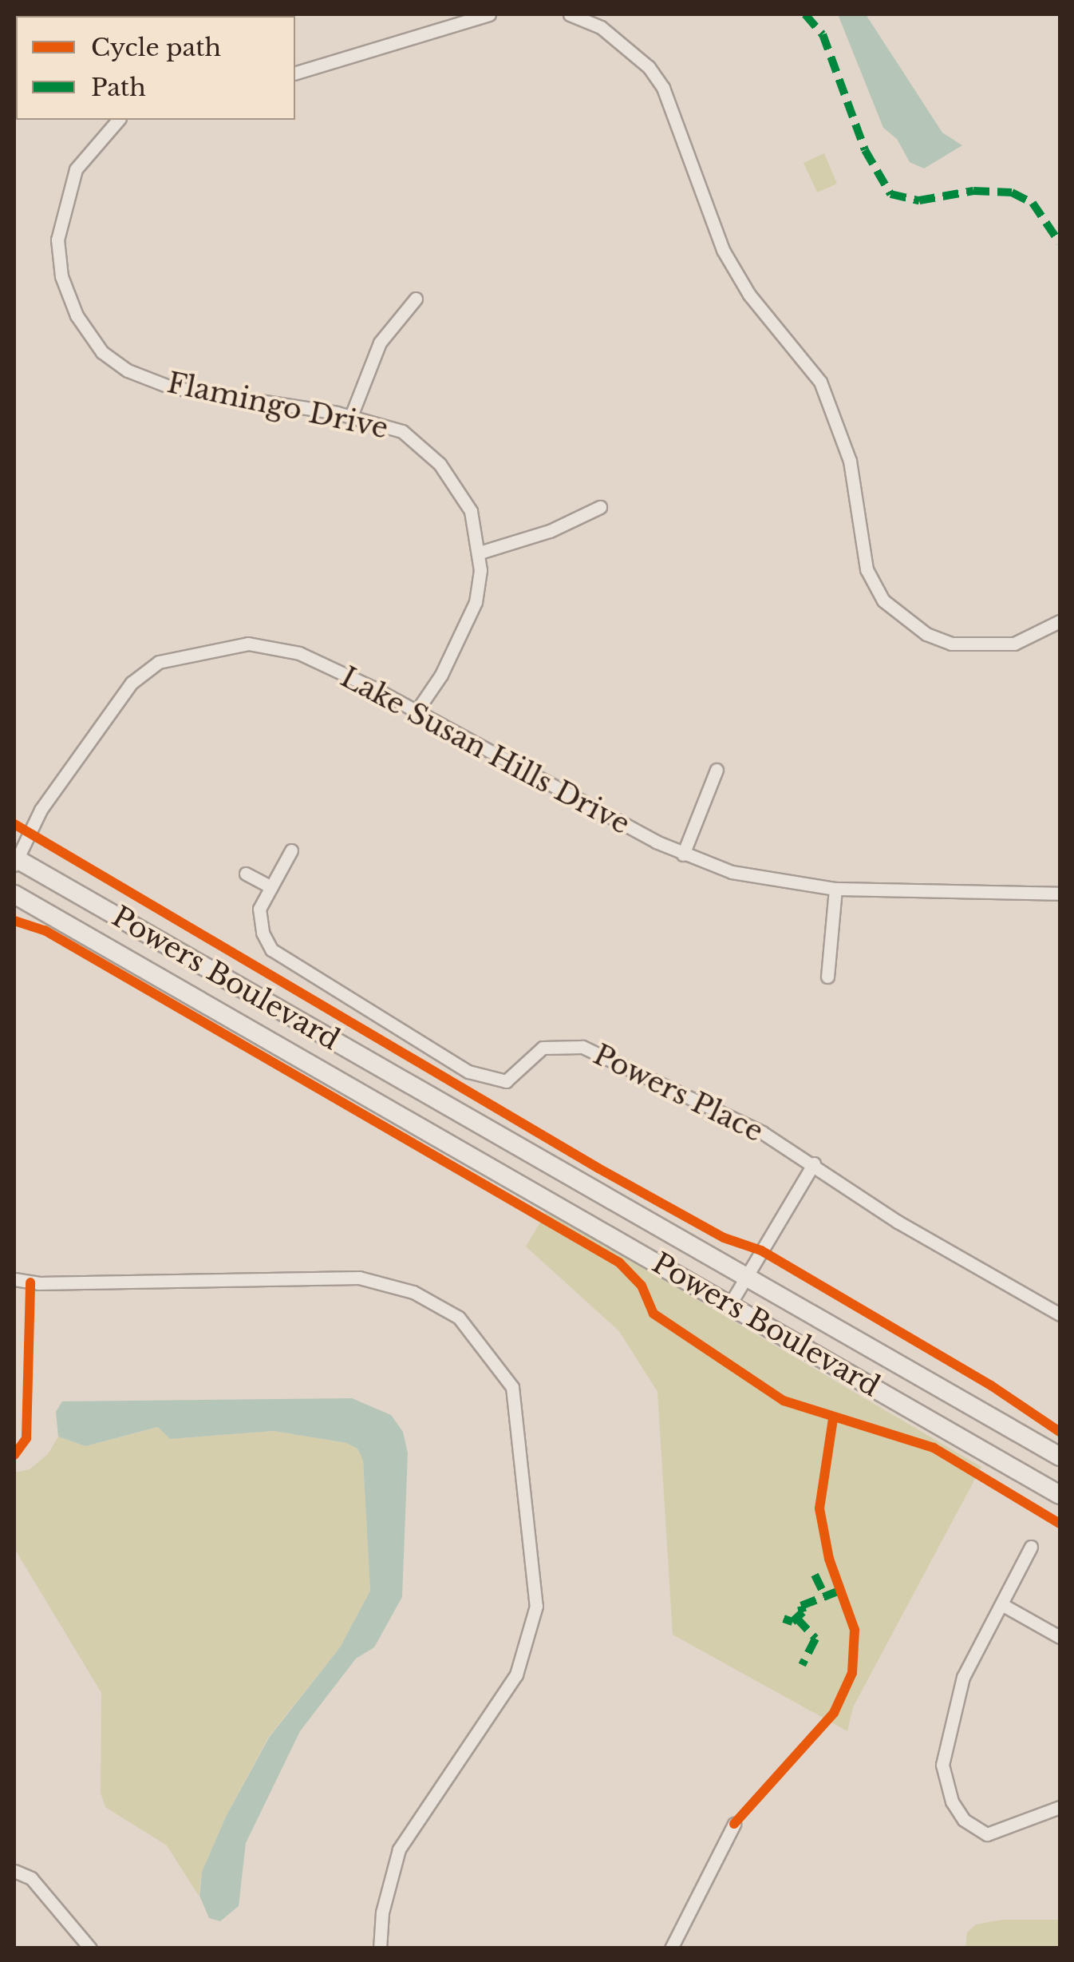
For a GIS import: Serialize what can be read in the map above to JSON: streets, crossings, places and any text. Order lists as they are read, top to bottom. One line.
{"streets":{"main road":["Powers Boulevard"],"street":["Flamingo Drive","Lake Susan Hills Drive","Powers Place"]},"crossings":[["Flamingo Drive","Lake Susan Hills Drive"],["Lake Susan Hills Drive","Powers Boulevard"]],"legend":["Cycle path","Path"]}
